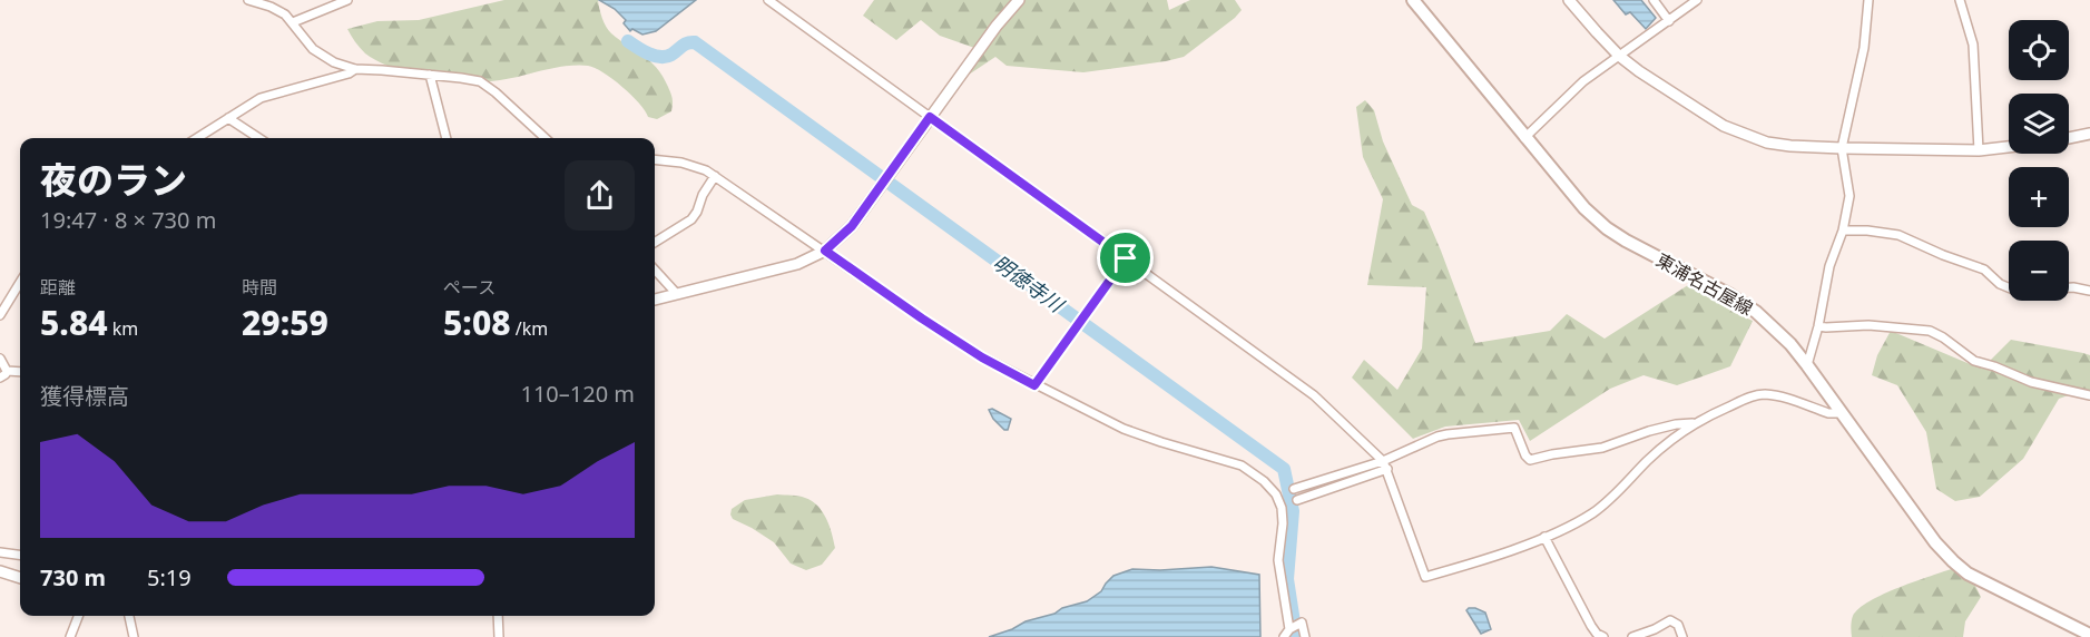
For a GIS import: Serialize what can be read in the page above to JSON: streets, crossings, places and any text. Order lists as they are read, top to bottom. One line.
{"streets":{"main road":["東浦名古屋線"]},"water":["明徳寺川"],"page":{"map_buttons":["+","−"],"heading":["夜のラン","19:47 · 8 × 730 m"],"stats":[["距離","5.84 km"],["時間","29:59"],["ペース","5:08 /km"]],"chart":["獲得標高","110–120 m"],"list":[{"name":"730 m","note":"5:19"}]}}
